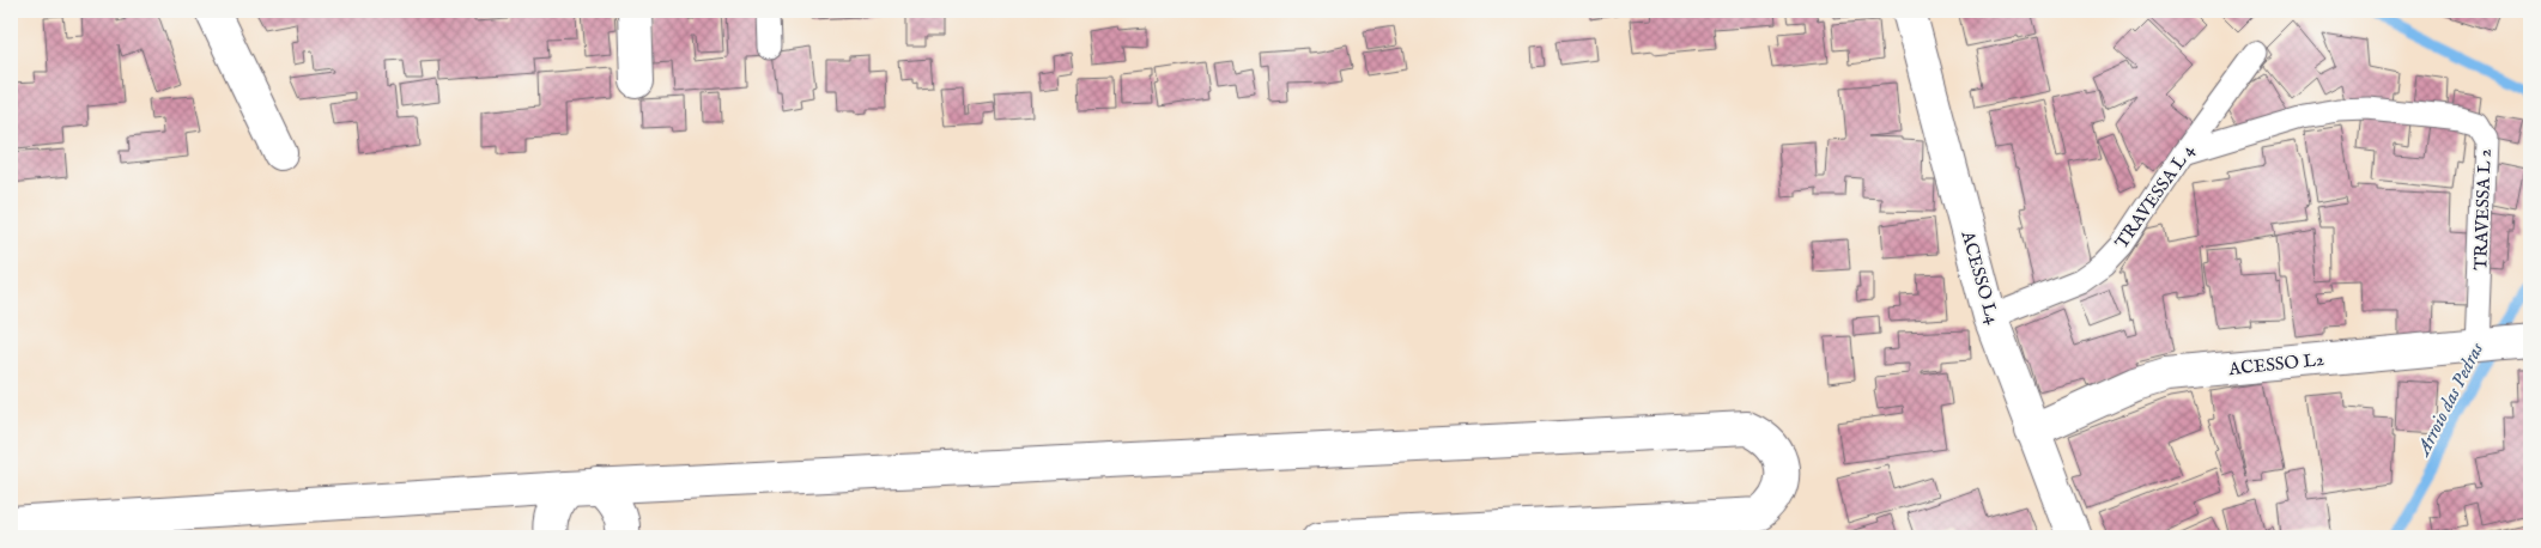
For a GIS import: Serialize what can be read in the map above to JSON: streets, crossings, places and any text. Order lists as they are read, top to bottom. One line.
{"streets":{"street":["ACESSO L4","ACESSO L2"],"lane":["TRAVESSA L 4","TRAVESSA L 2"]},"crossings":[["TRAVESSA L 4","TRAVESSA L 2"],["TRAVESSA L 4","ACESSO L4"],["TRAVESSA L 2","ACESSO L2"],["ACESSO L4","ACESSO L2"]],"water":["Arroio das Pedras"]}
